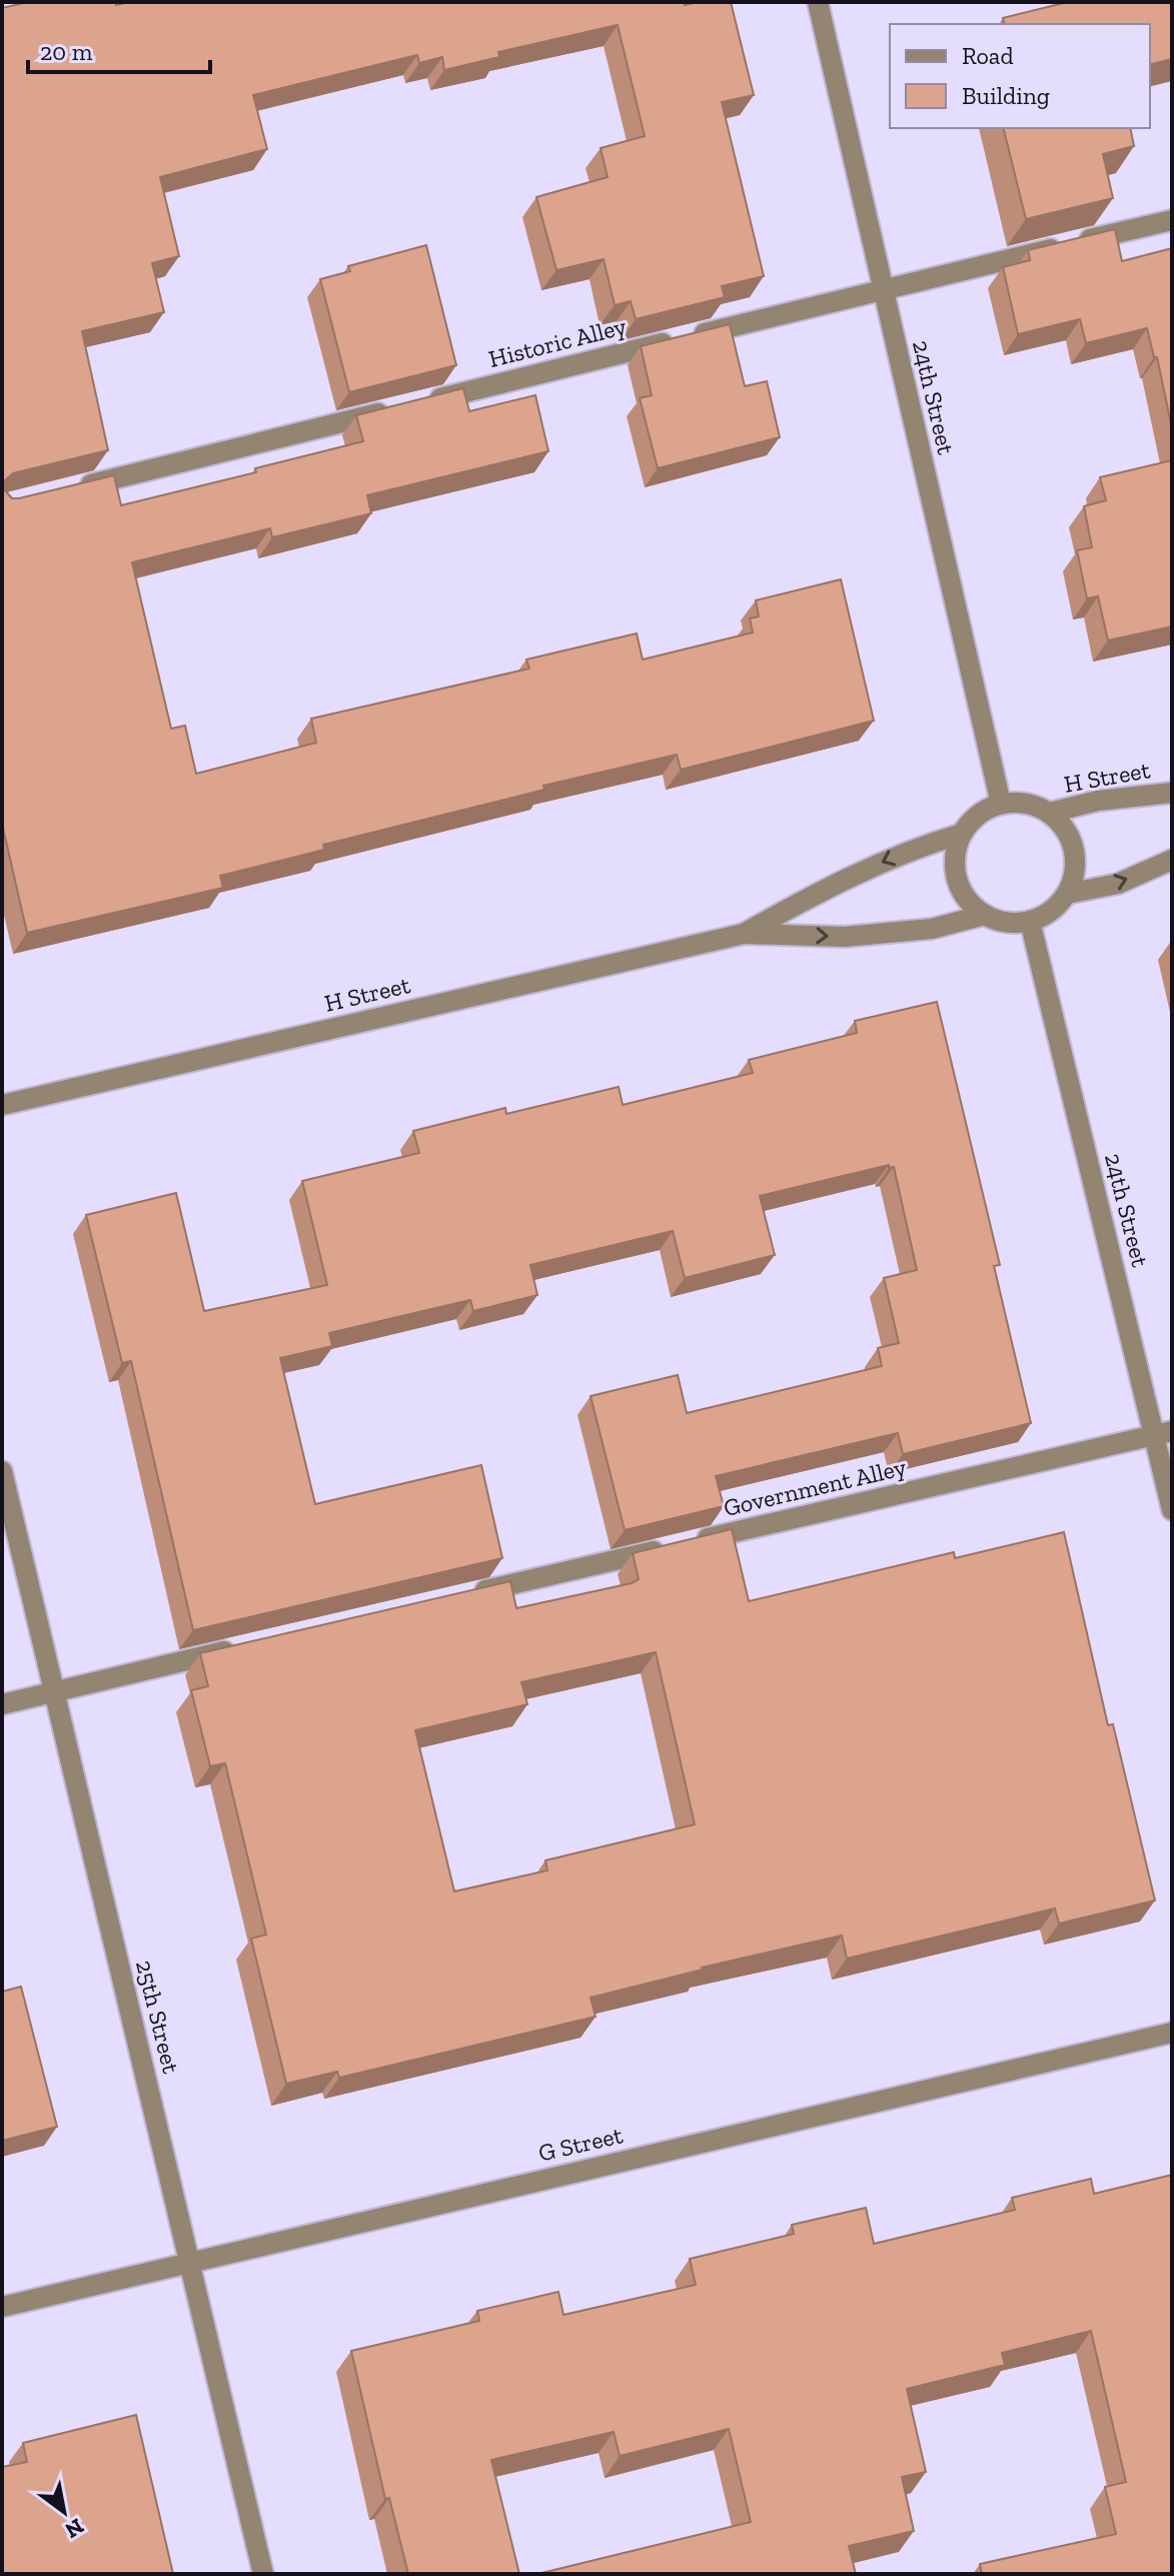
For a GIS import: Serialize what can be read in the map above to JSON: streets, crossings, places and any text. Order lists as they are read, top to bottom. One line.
{"streets":{"street":["Historic Alley","24th Street","H Street","Government Alley","25th Street","G Street"]},"crossings":[["Historic Alley","24th Street"],["24th Street","H Street"],["24th Street","Government Alley"],["25th Street","G Street"]],"legend":["Road","Building"],"scale_bar":"20 m","north":"bottom right"}
